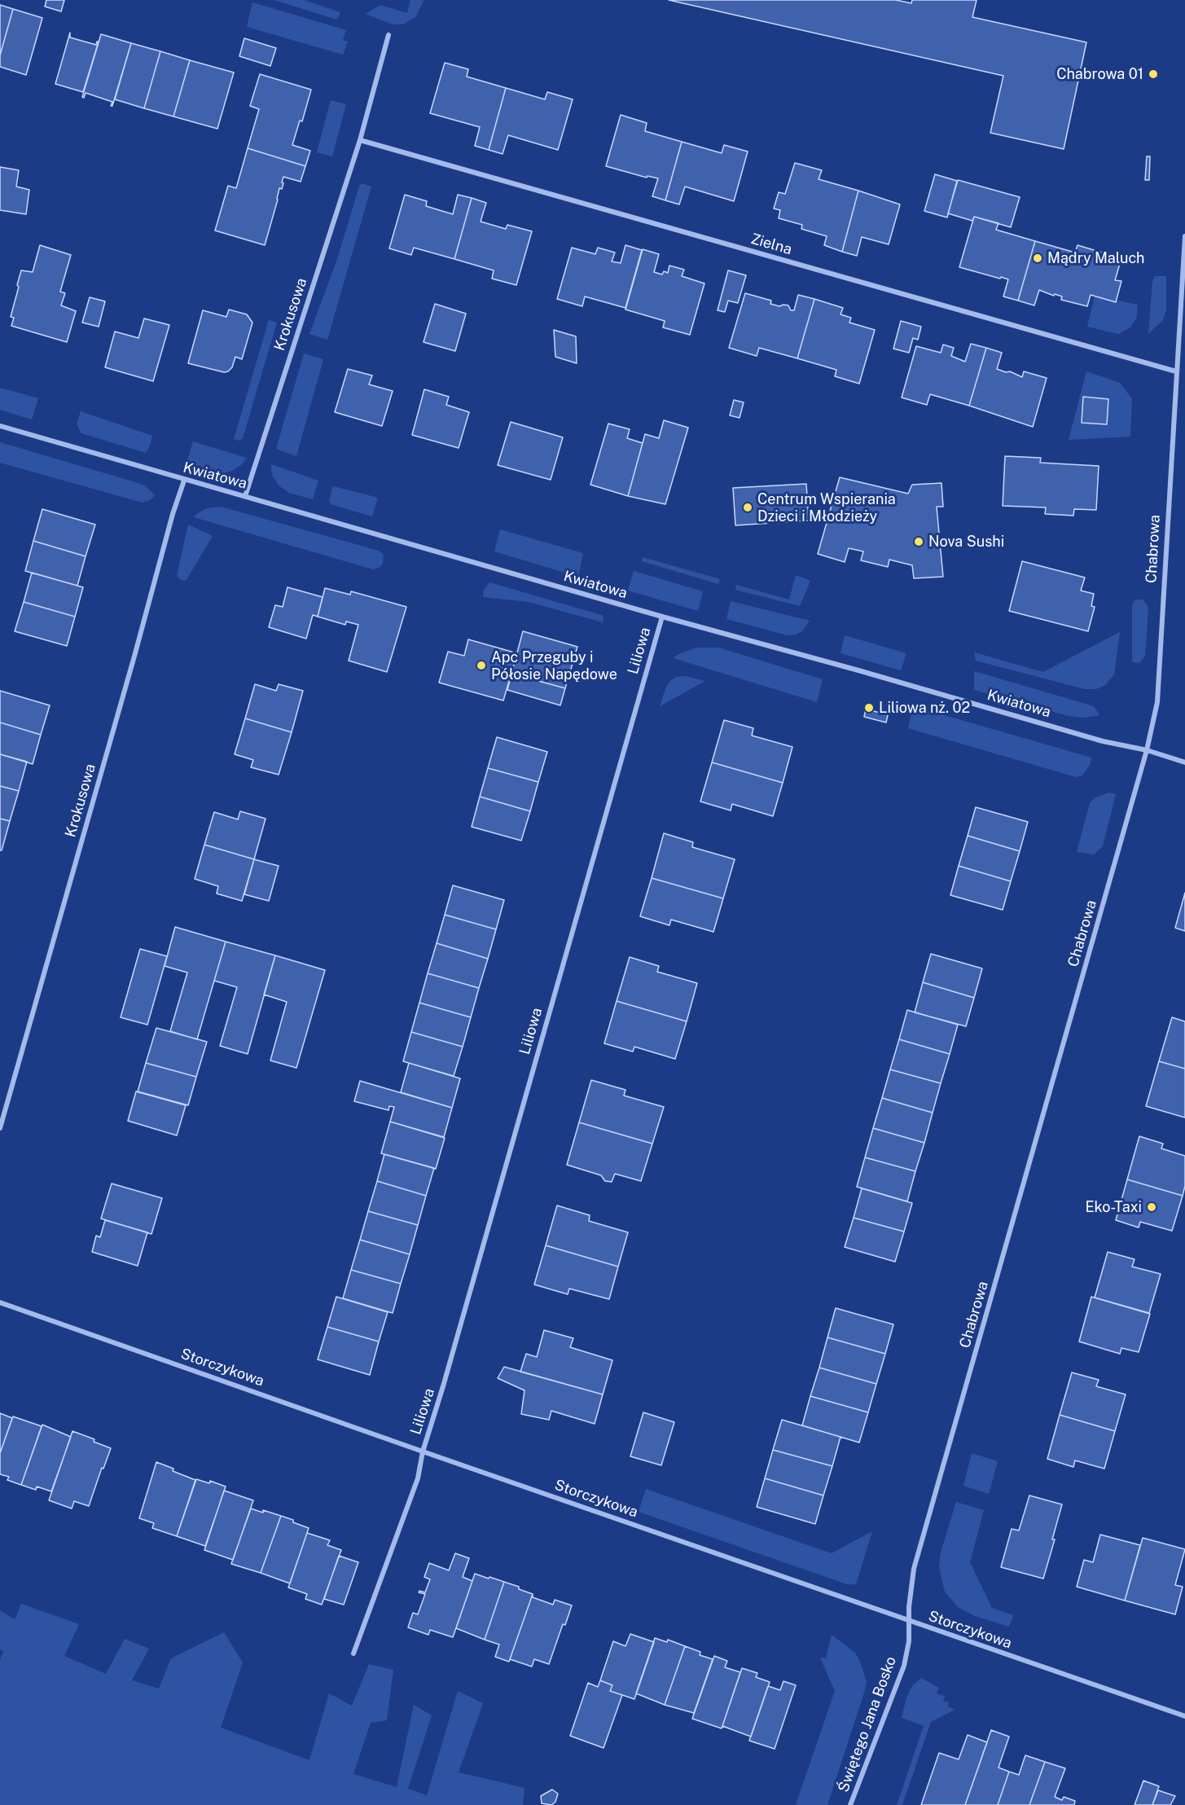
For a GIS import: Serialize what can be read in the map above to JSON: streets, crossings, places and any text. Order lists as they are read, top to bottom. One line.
{"streets":{"street":["Zielna","Krokusowa","Kwiatowa","Chabrowa","Liliowa","Storczykowa","Świętego Jana Bosko"]},"crossings":[["Zielna","Krokusowa"],["Zielna","Chabrowa"],["Krokusowa","Kwiatowa"],["Kwiatowa","Chabrowa"],["Kwiatowa","Liliowa"],["Chabrowa","Storczykowa"],["Chabrowa","Świętego Jana Bosko"],["Liliowa","Storczykowa"],["Storczykowa","Świętego Jana Bosko"]],"places":["Chabrowa 01","Mądry Maluch","Centrum Wspierania Dzieci i Młodzieży","Nova Sushi","Apc Przeguby i Półosie Napędowe","Liliowa nż. 02","Eko-Taxi"]}
